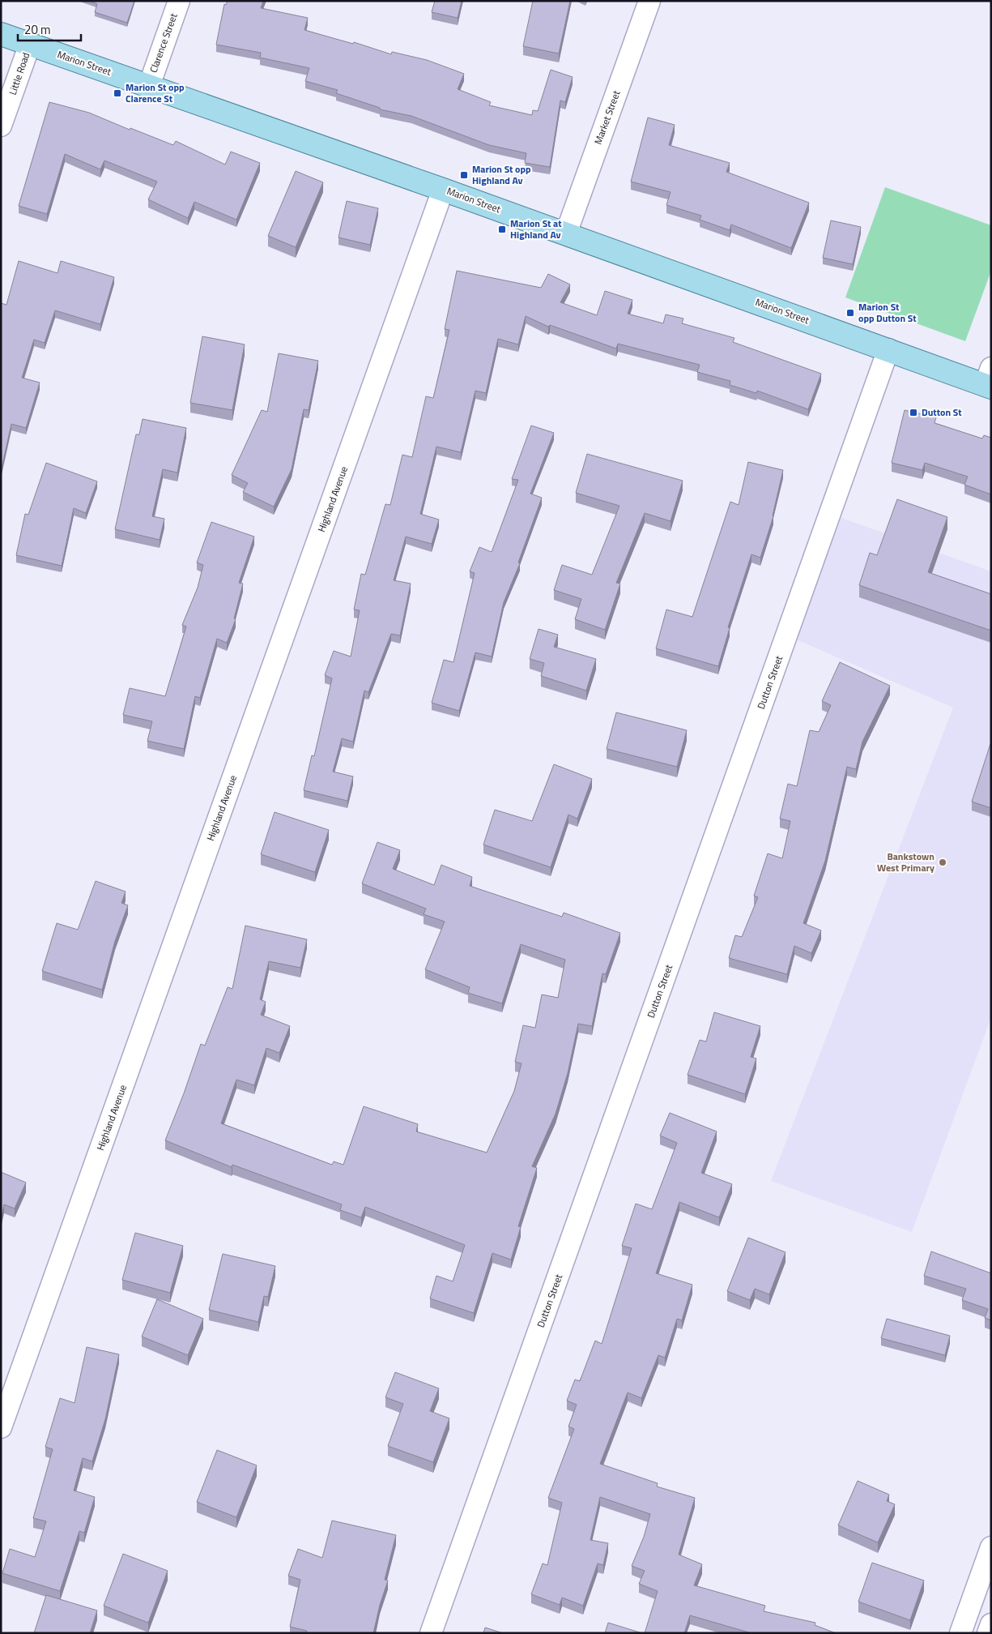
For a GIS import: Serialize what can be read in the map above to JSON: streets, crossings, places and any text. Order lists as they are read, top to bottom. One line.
{"streets":{"main road":["Marion Street"],"street":["Clarence Street","Little Road","Market Street","Highland Avenue","Dutton Street"]},"crossings":[["Clarence Street","Marion Street"],["Marion Street","Little Road"],["Marion Street","Market Street"],["Marion Street","Highland Avenue"],["Marion Street","Dutton Street"]],"places":{"transit":["Marion St opp Clarence St","Marion St opp Highland Av","Marion St at Highland Av","Marion St opp Dutton St","Dutton St"],"other":["Bankstown West Primary"]},"scale_bar":"20 m"}
